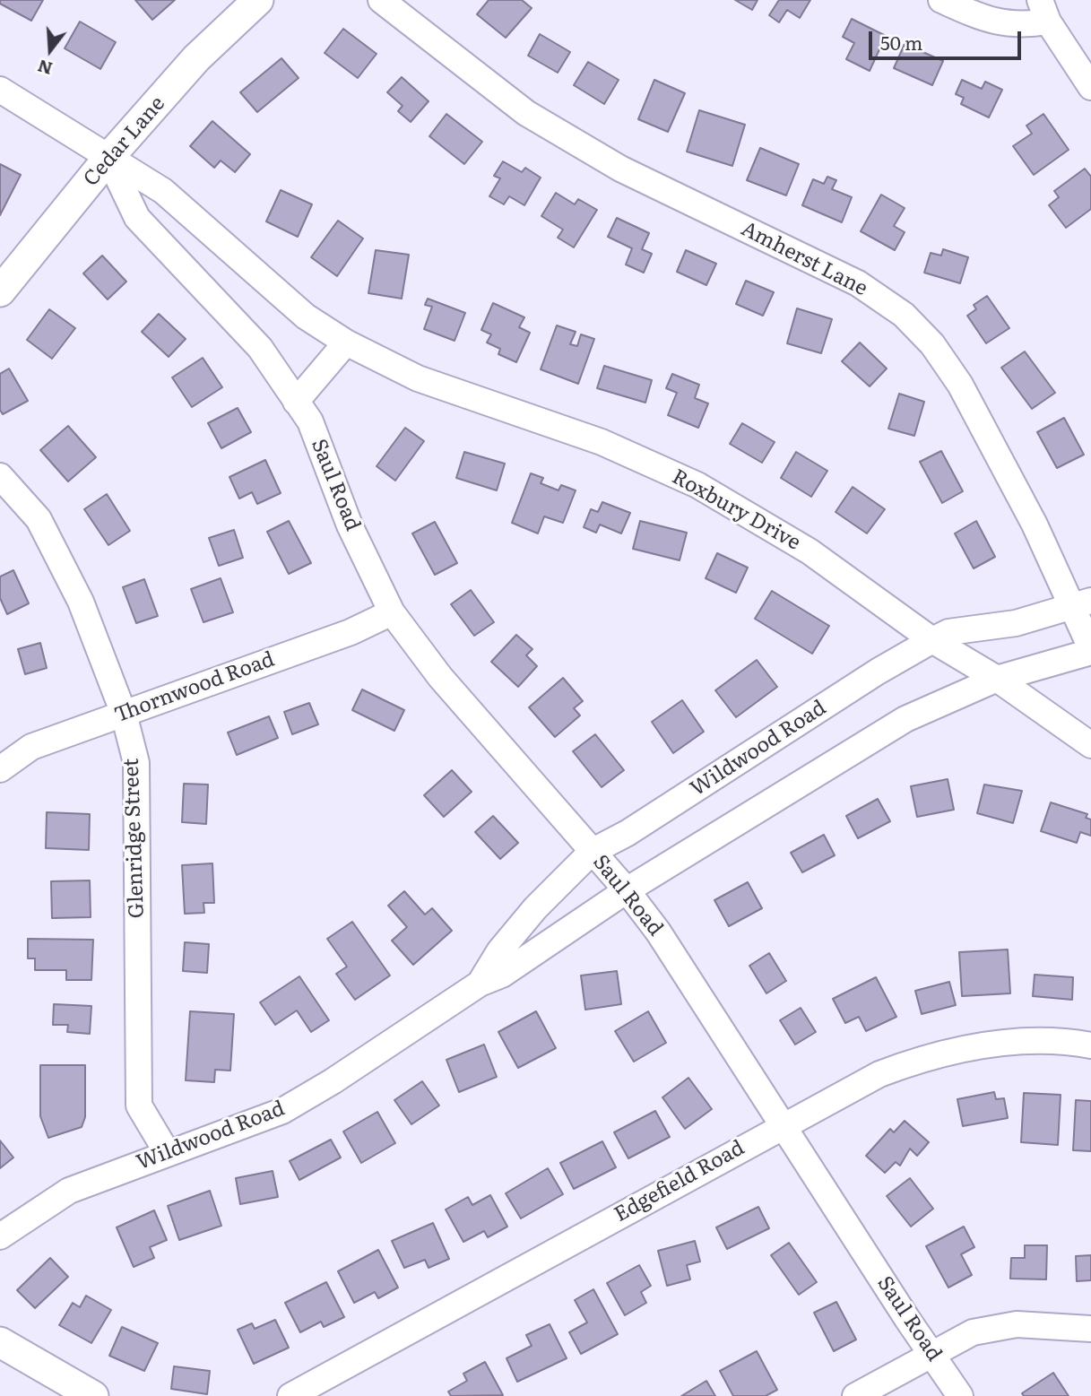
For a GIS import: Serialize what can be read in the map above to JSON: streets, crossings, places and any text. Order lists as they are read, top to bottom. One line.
{"streets":{"street":["Cedar Lane","Amherst Lane","Saul Road","Roxbury Drive","Thornwood Road","Wildwood Road","Glenridge Street","Edgefield Road"]},"crossings":[["Cedar Lane","Saul Road"],["Amherst Lane","Wildwood Road"],["Saul Road","Thornwood Road"],["Saul Road","Wildwood Road"],["Saul Road","Edgefield Road"],["Roxbury Drive","Wildwood Road"],["Thornwood Road","Glenridge Street"],["Wildwood Road","Glenridge Street"]],"scale_bar":"50 m","north":"bottom"}
